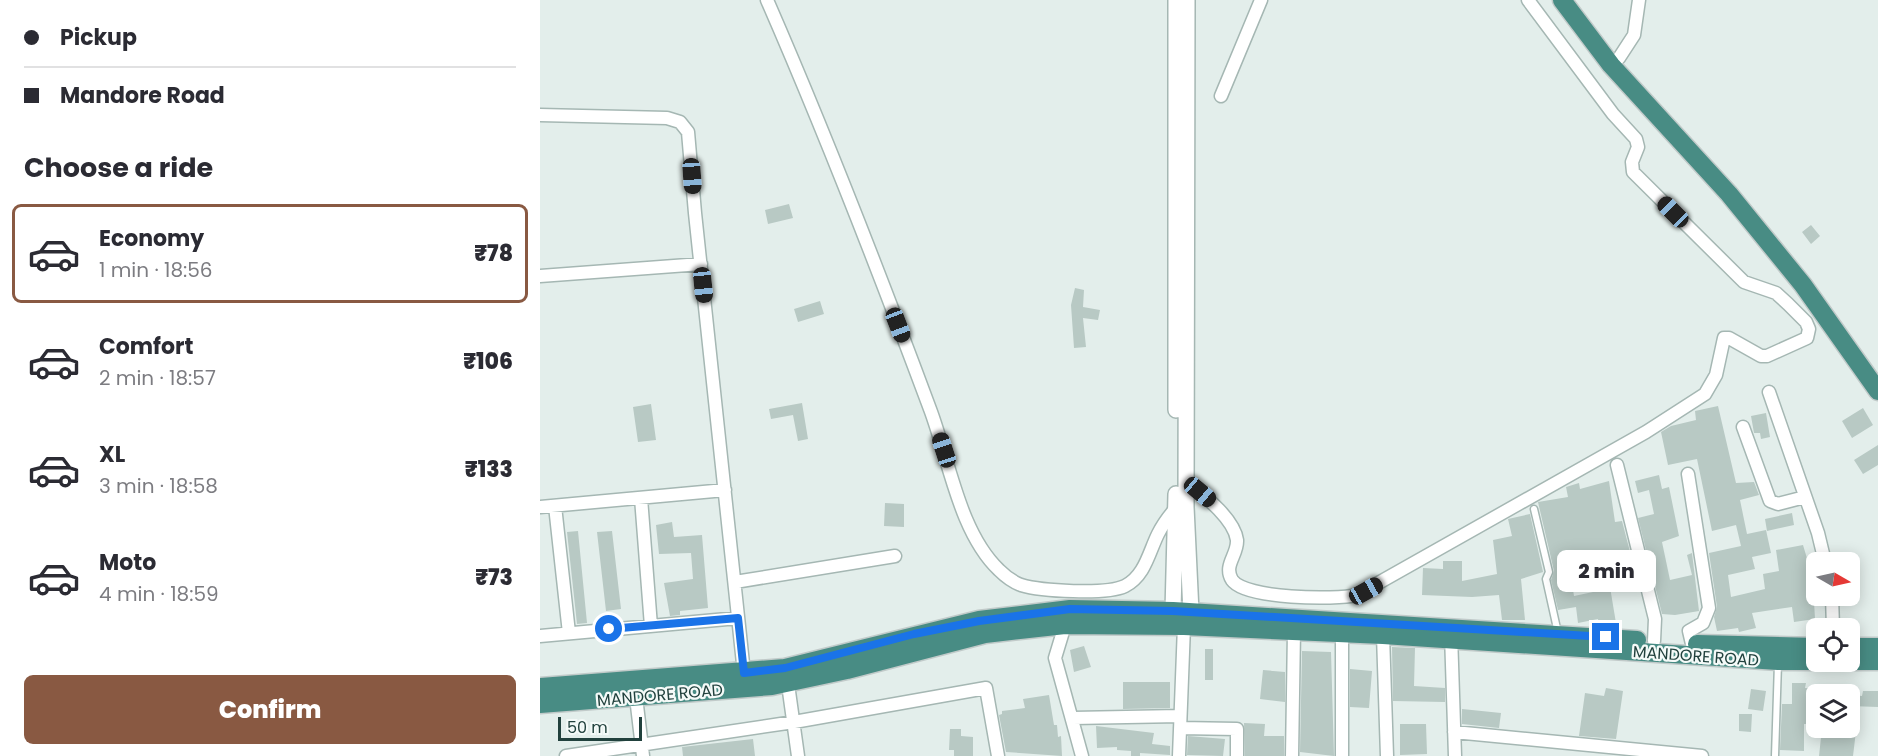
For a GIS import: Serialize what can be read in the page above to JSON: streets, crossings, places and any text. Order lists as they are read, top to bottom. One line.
{"streets":{"highway":["MANDORE ROAD"]},"scale_bar":"50 m","north":"right","page":{"banner":["Pickup","Mandore Road"],"heading":"Choose a ride","list":[{"name":"Economy","note":"1 min · 18:56","value":"₹78"},{"name":"Comfort","note":"2 min · 18:57","value":"₹106"},{"name":"XL","note":"3 min · 18:58","value":"₹133"},{"name":"Moto","note":"4 min · 18:59","value":"₹73"}],"bubble":"2 min","buttons":"Confirm","scale":"50 m"}}
